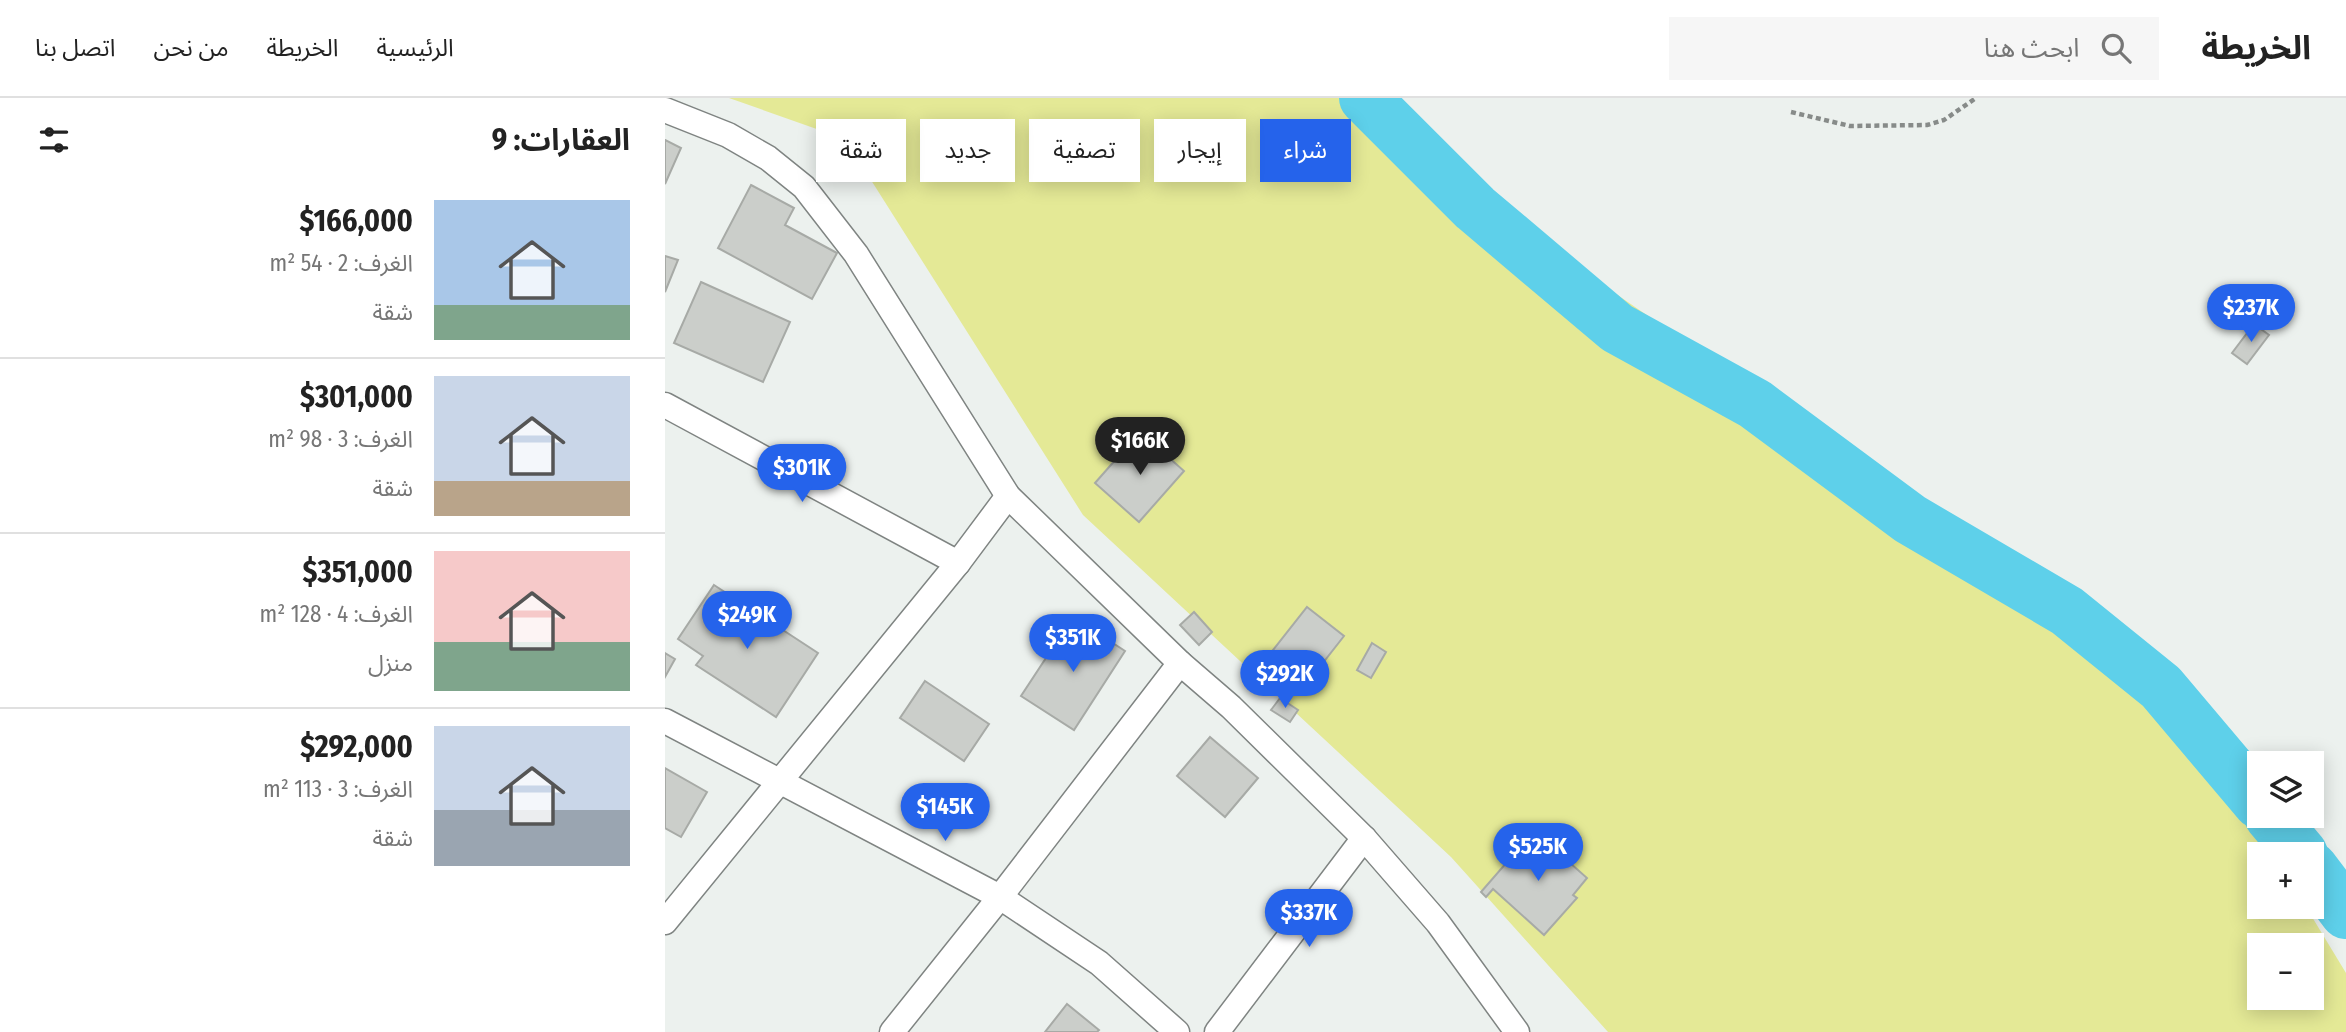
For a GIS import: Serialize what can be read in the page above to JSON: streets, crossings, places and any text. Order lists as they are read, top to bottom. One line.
{"page":{"header":"الخريطة","search":"ابحث هنا","nav":["الرئيسية","الخريطة","من نحن","اتصل بنا"],"heading":"العقارات: 9","chip":["شراء","إيجار","تصفية","جديد","شقة"],"list":[{"name":"$166,000","note":"الغرف: 2 · 54 m² · شقة"},{"name":"$301,000","note":"الغرف: 3 · 98 m² · شقة"},{"name":"$351,000","note":"الغرف: 4 · 128 m² · منزل"},{"name":"$292,000","note":"الغرف: 3 · 113 m² · شقة"}],"price":["$237K","$166K","$301K","$249K","$351K","$292K","$145K","$525K","$337K"],"map_buttons":["+","−"]}}
